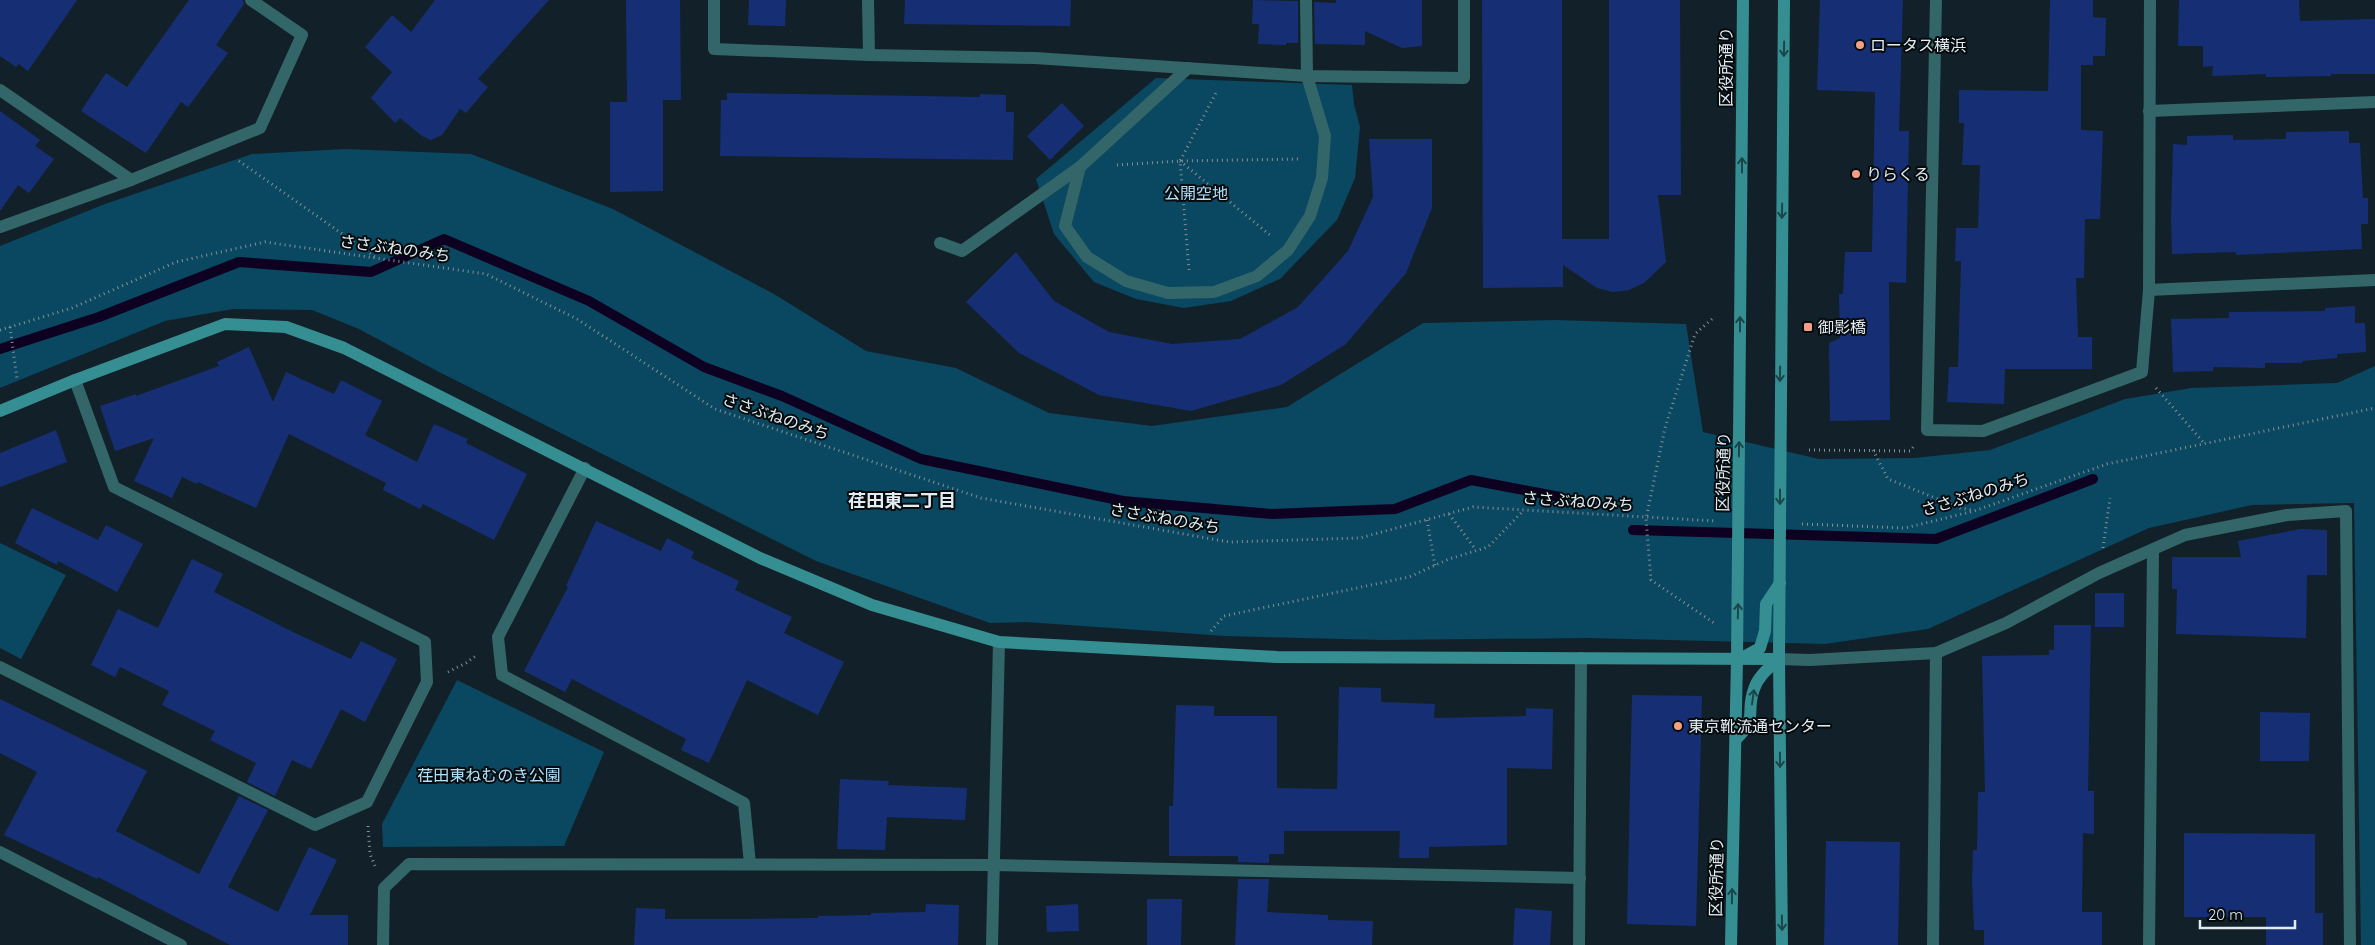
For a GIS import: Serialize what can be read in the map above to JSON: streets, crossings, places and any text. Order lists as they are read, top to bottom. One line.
{"streets":{"street":["区役所通り"],"path":["ささぶねのみち"]},"districts":["荏田東二丁目"],"parks":["公開空地","荏田東ねむのき公園"],"places":{"other":["ロータス横浜","りらくる","東京靴流通センター"],"transit":["御影橋"]},"scale_bar":"20 m"}
